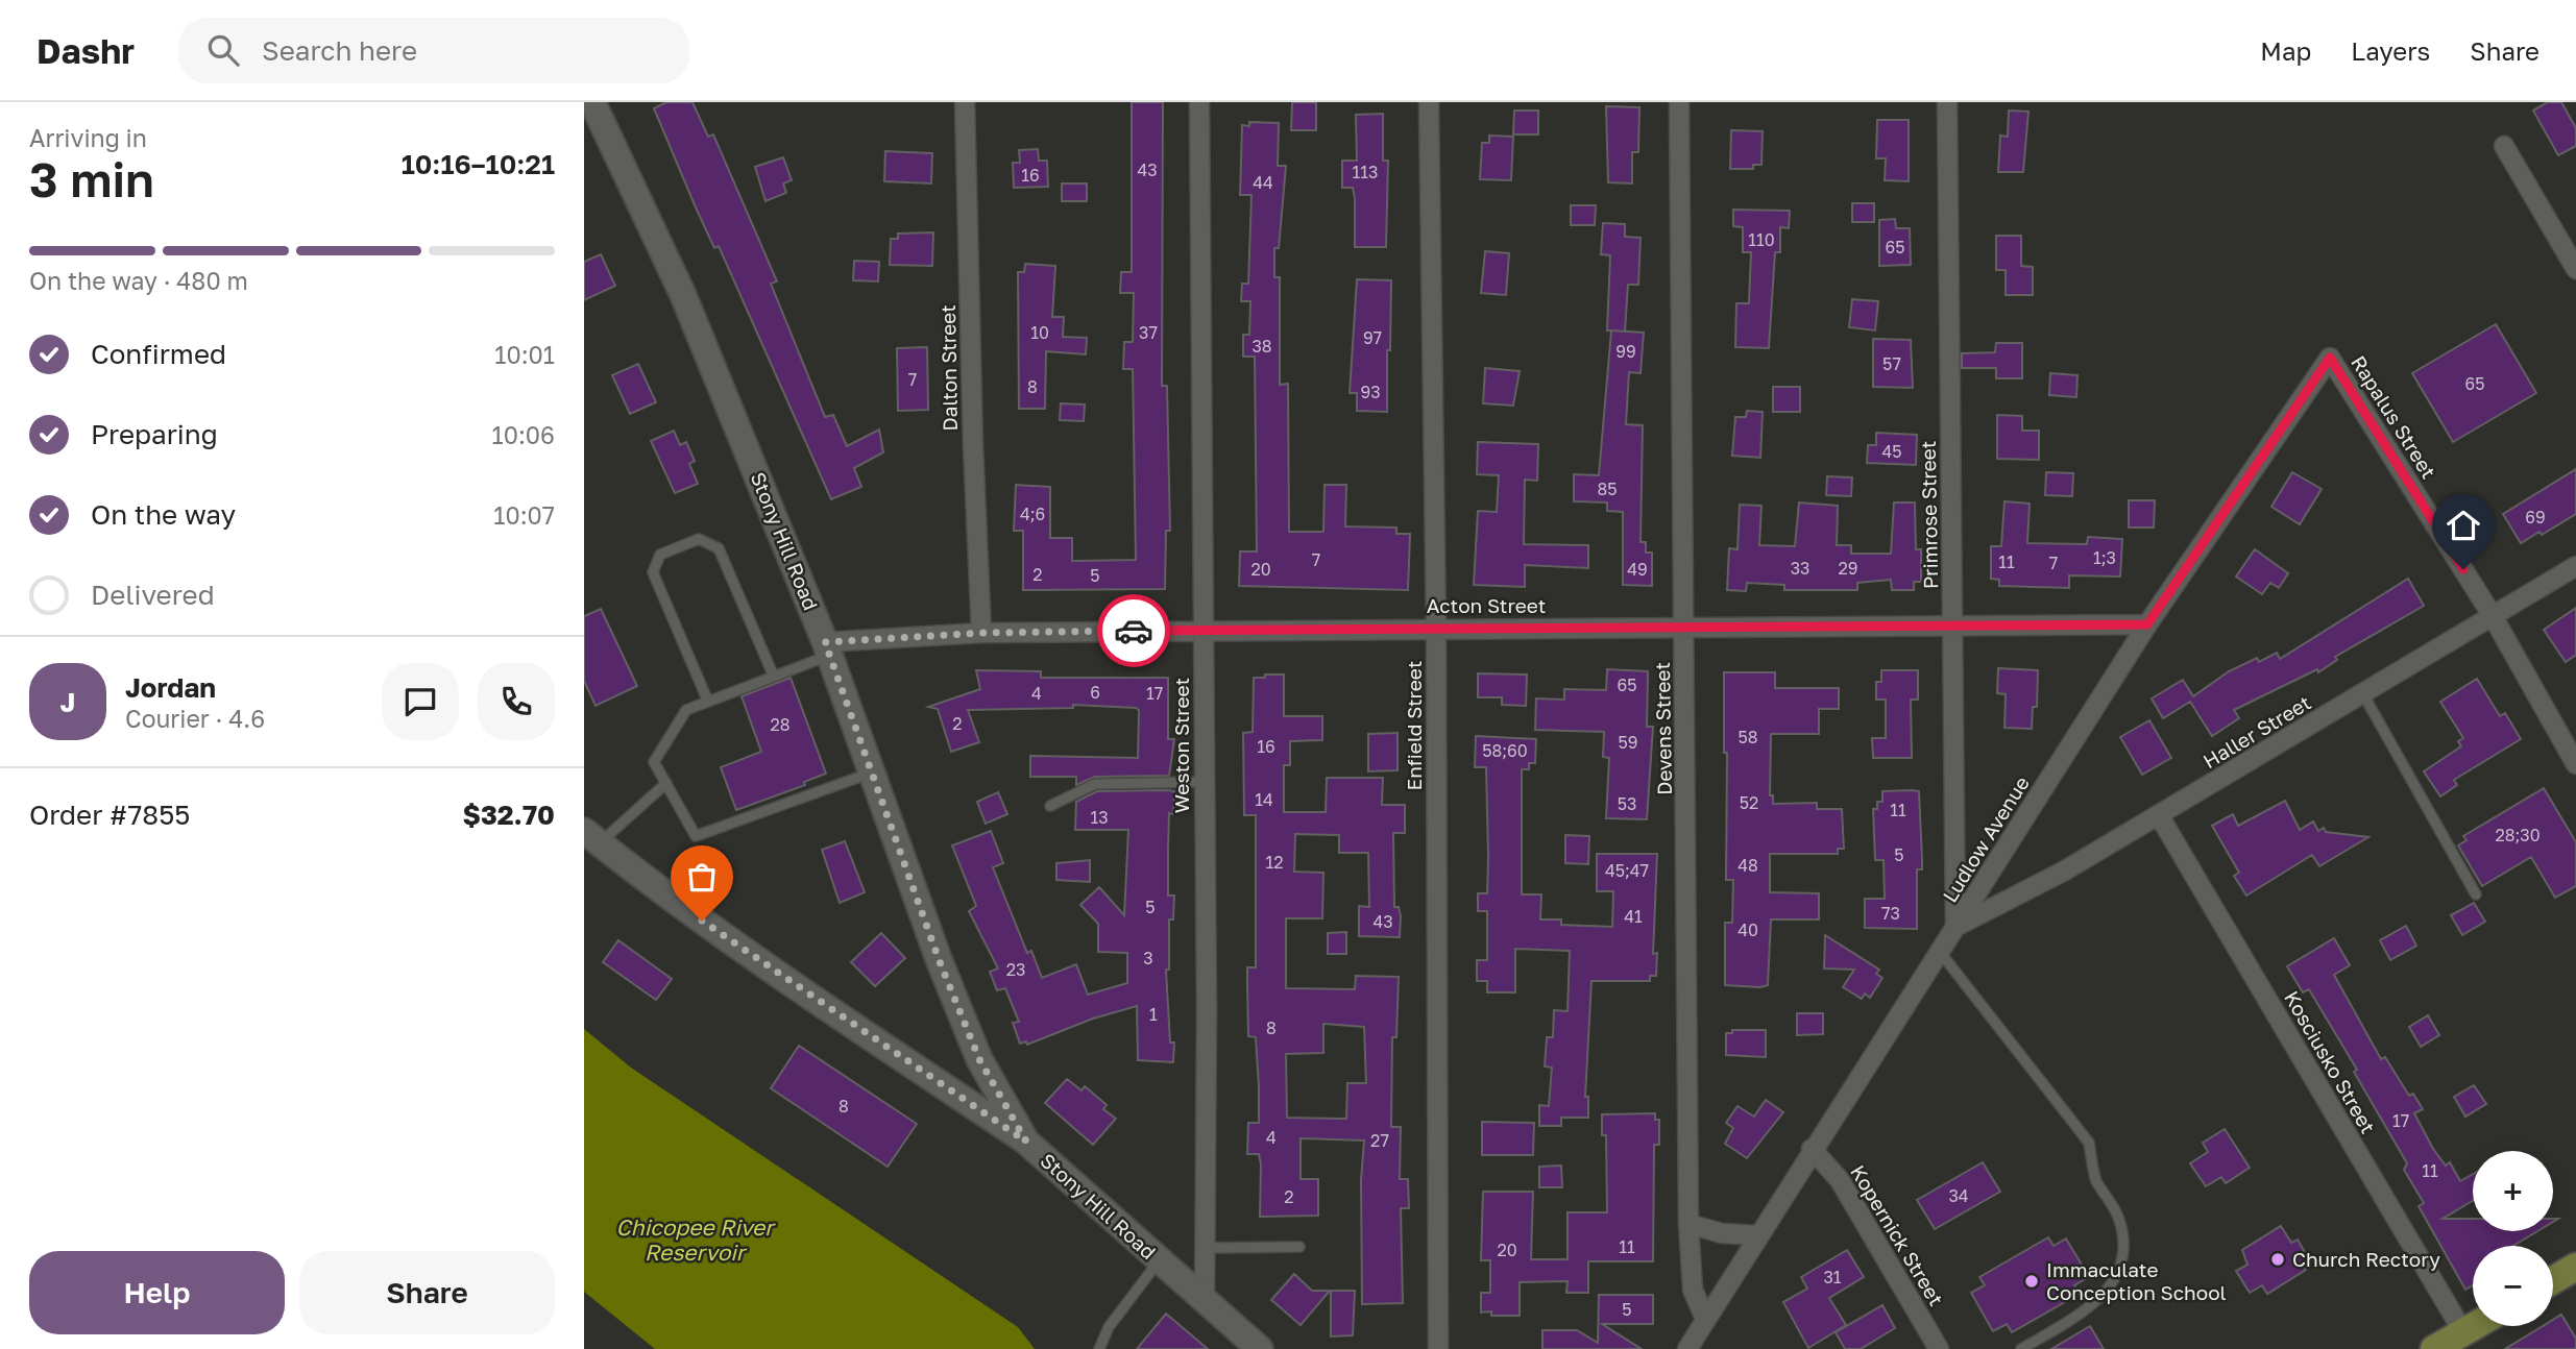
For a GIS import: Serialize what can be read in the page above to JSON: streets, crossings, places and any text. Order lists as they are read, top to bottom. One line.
{"streets":{"main road":["Stony Hill Road"],"street":["Dalton Street","Rapalus Street","Primrose Street","Acton Street","Enfield Street","Devens Street","Haller Street","Weston Street","Ludlow Avenue","Kosciusko Street","Kopernick Street"]},"crossings":[["Dalton Street","Acton Street"],["Rapalus Street","Haller Street"],["Rapalus Street","Ludlow Avenue"],["Primrose Street","Acton Street"],["Primrose Street","Haller Street"],["Primrose Street","Ludlow Avenue"],["Stony Hill Road","Acton Street"],["Stony Hill Road","Weston Street"],["Acton Street","Enfield Street"],["Acton Street","Devens Street"],["Acton Street","Weston Street"],["Acton Street","Ludlow Avenue"],["Devens Street","Ludlow Avenue"],["Haller Street","Ludlow Avenue"],["Haller Street","Kosciusko Street"],["Ludlow Avenue","Kopernick Street"]],"water":["Chicopee River Reservoir"],"places":["Church Rectory","Immaculate Conception School"],"house_numbers":["43","113","16","44","110","65","10","37","97","38","99","57","7","65","8","93","45","85","4;6","69","1;3","7","11","7","33","29","20","49","2","5","65","6","4","17","2","28","58","59","16","58;60","14","52","53","11","13","28;30","5","12","48","45;47","5","73","41","43","40","3","23","1","8","8","17","4","27","11","34","2","11","20","31","5"],"page":{"header":"Dashr","search":"Search here","nav":["Map","Layers","Share"],"heading":["3 min","Arriving in","10:16–10:21"],"panel":["Jordan","Courier · 4.6","Order #7855","$32.70"],"bar":"On the way · 480 m","list":[["Confirmed","10:01"],["Preparing","10:06"],["On the way","10:07"],"Delivered"],"round":"J","map_buttons":["+","−"],"buttons":["Help","Share"]}}
